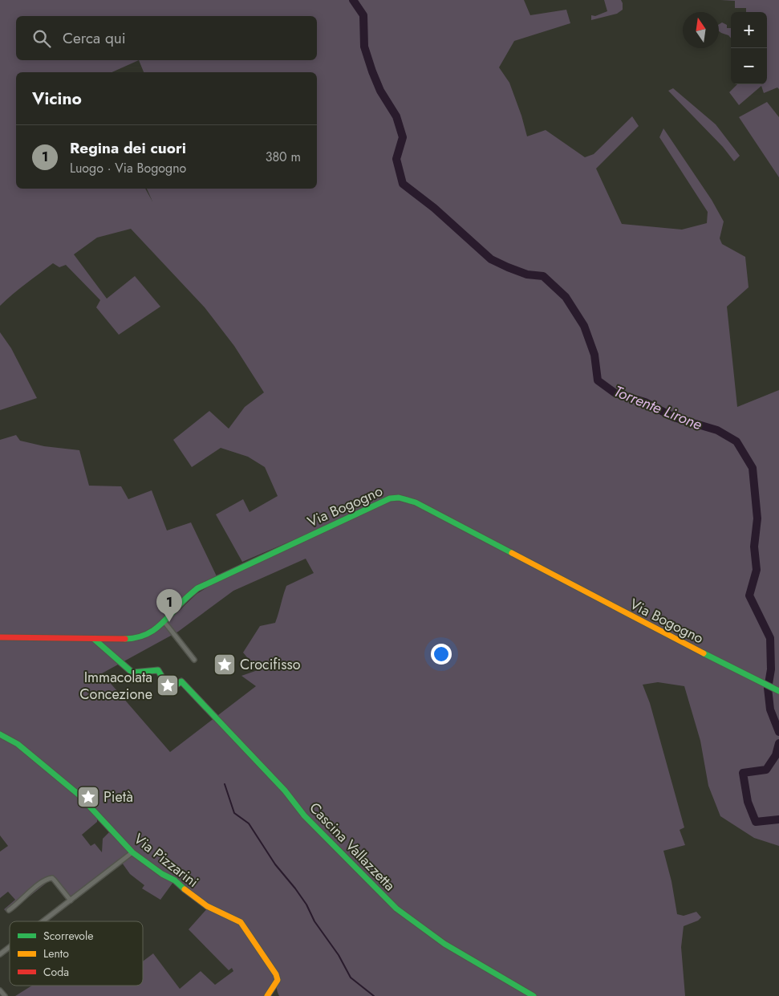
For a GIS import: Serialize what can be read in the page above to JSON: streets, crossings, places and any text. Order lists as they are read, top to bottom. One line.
{"streets":{"street":["Via Bogogno","Cascina Vallazzetta","Via Pizzarini"]},"crossings":[["Via Bogogno","Cascina Vallazzetta"]],"water":["Torrente Lirone"],"places":{"place":["Crocifisso","Immacolata Concezione","Pietà"]},"legend":["Scorrevole","Lento","Coda"],"north":"top","page":{"map_buttons":["+","−"],"search":"Cerca qui","heading":"Vicino","list":[{"mark":"1","name":"Regina dei cuori","note":"Luogo · Via Bogogno","value":"380 m"}],"pins":"1"}}
